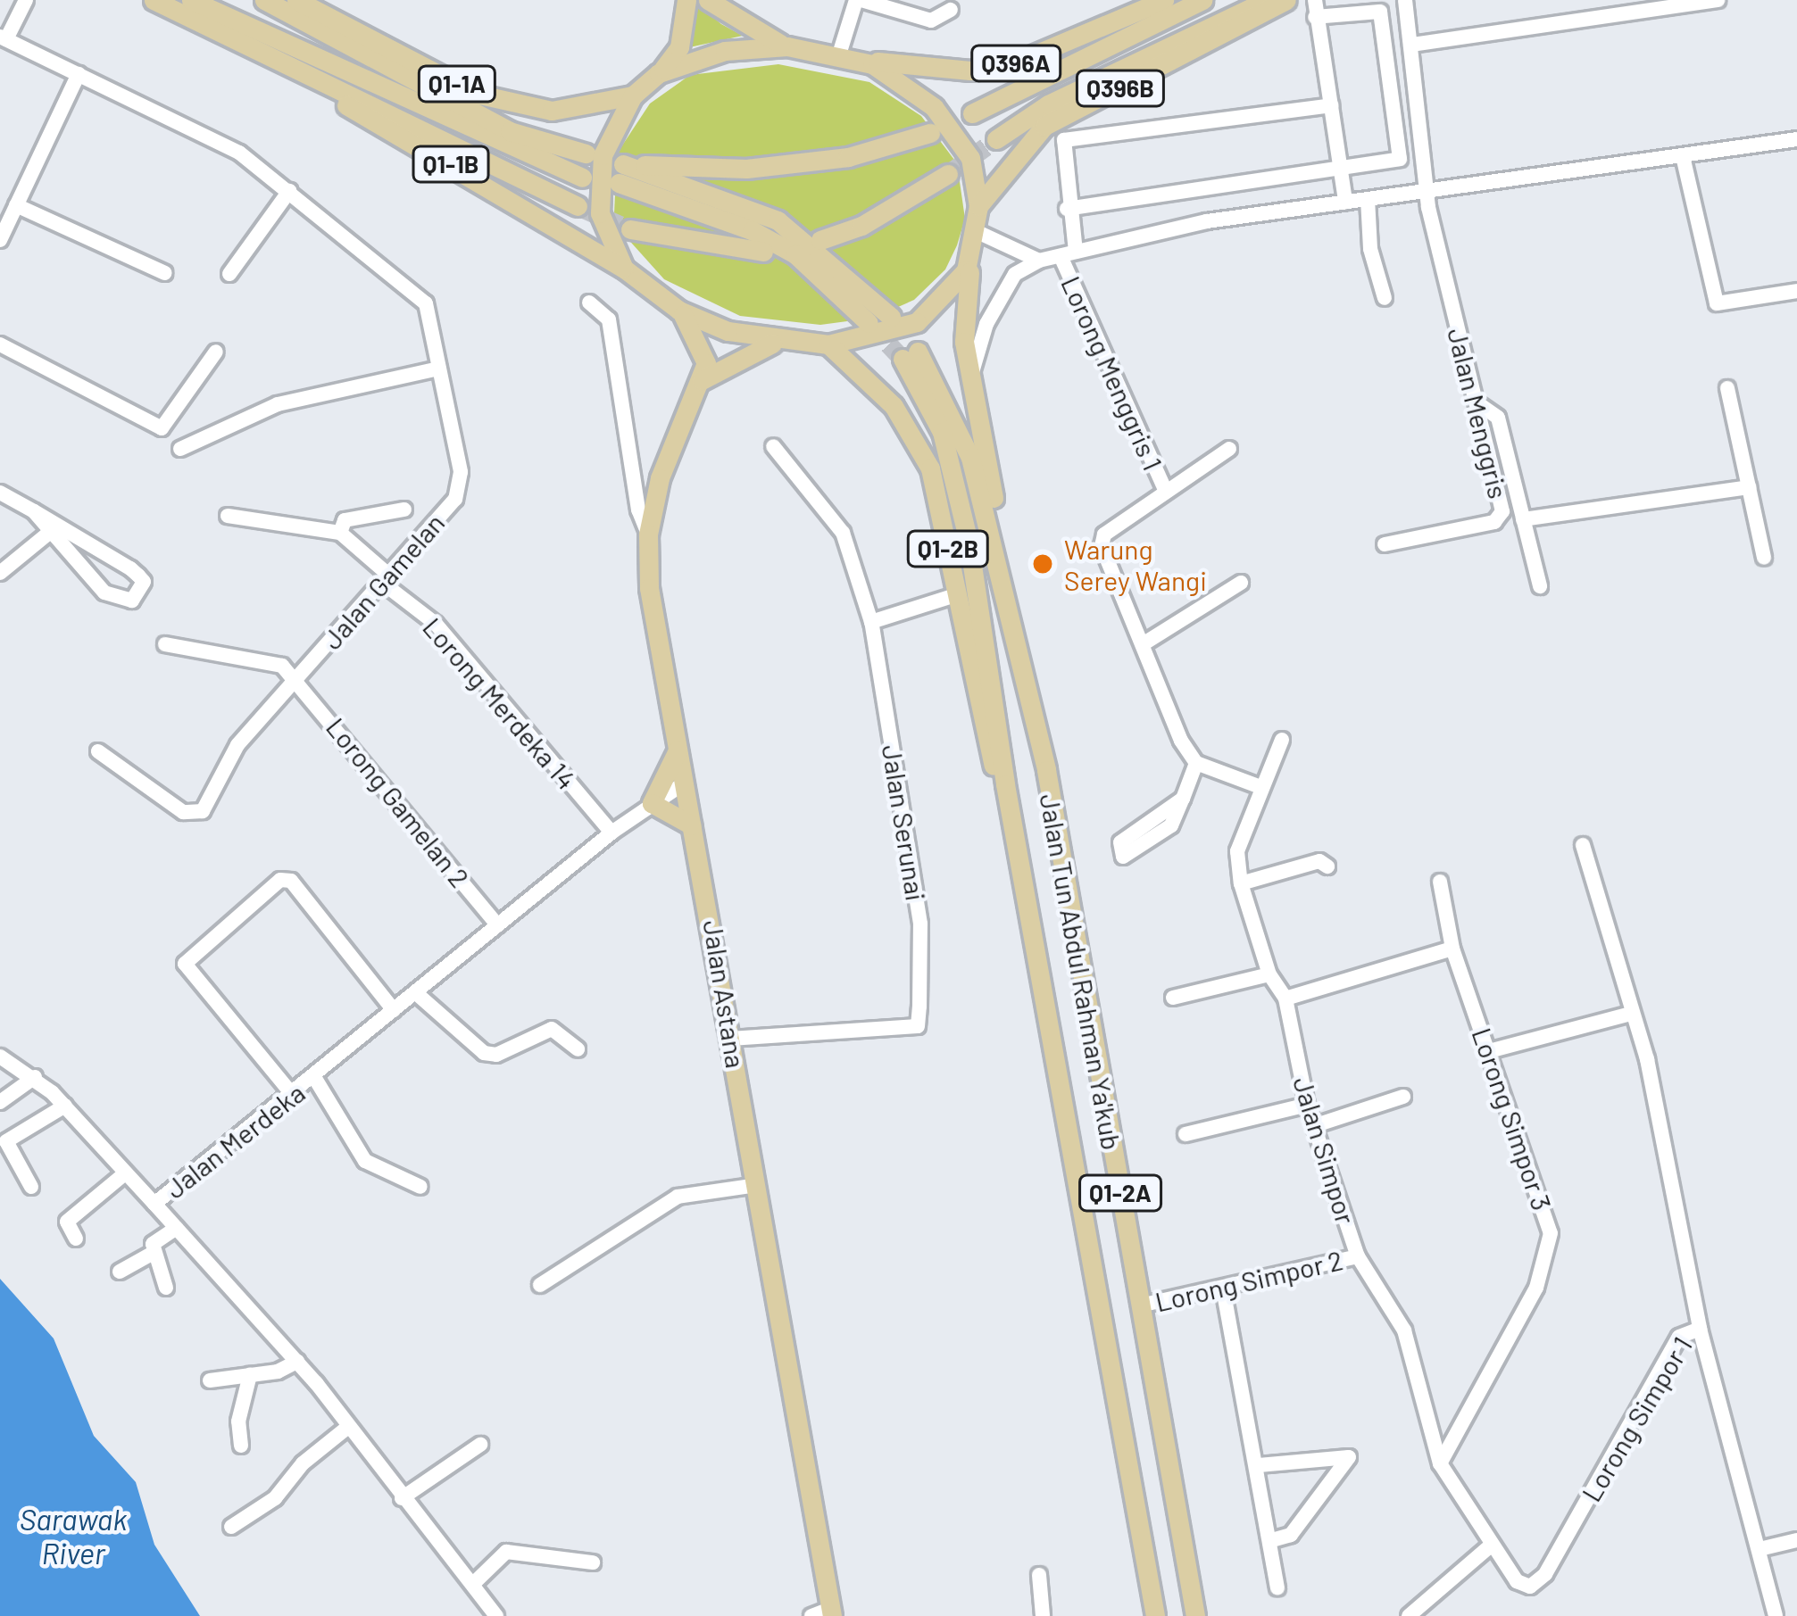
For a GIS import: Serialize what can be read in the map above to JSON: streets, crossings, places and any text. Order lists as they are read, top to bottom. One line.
{"streets":{"main road":["Q396A","Q1-1A","Q396B","Q1-1B","Q1-2B","Jalan Tun Abdul Rahman Ya'kub","Jalan Astana","Q1-2A"],"street":["Lorong Menggris 1","Jalan Menggris","Jalan Gamelan","Lorong Merdeka 14","Lorong Gamelan 2","Jalan Serunai","Lorong Simpor 3","Jalan Merdeka","Jalan Simpor","Lorong Simpor 2","Lorong Simpor 1"]},"crossings":[["Q396A","Q1-1A"],["Q396A","Q396B"],["Q396A","Q1-1B"],["Q396A","Q1-2B"],["Q396A","Q1-2A"],["Q1-1A","Q396B"],["Q1-1A","Q1-1B"],["Q1-1A","Q1-2B"],["Q1-1A","Q1-2A"],["Q396B","Q1-1B"],["Q396B","Q1-2B"],["Q396B","Q1-2A"],["Q1-1B","Q1-2B"],["Q1-1B","Q1-2A"],["Q1-2B","Jalan Tun Abdul Rahman Ya'kub"],["Q1-2B","Q1-2A"],["Jalan Gamelan","Lorong Merdeka 14"],["Jalan Gamelan","Lorong Gamelan 2"],["Lorong Merdeka 14","Jalan Merdeka"],["Lorong Gamelan 2","Jalan Merdeka"],["Jalan Serunai","Jalan Astana"],["Jalan Tun Abdul Rahman Ya'kub","Q1-2A"],["Jalan Tun Abdul Rahman Ya'kub","Lorong Simpor 2"],["Jalan Astana","Jalan Merdeka"],["Lorong Simpor 3","Jalan Simpor"],["Jalan Simpor","Lorong Simpor 2"],["Jalan Simpor","Lorong Simpor 1"]],"water":["Sarawak River"],"places":["Warung Serey Wangi"]}
